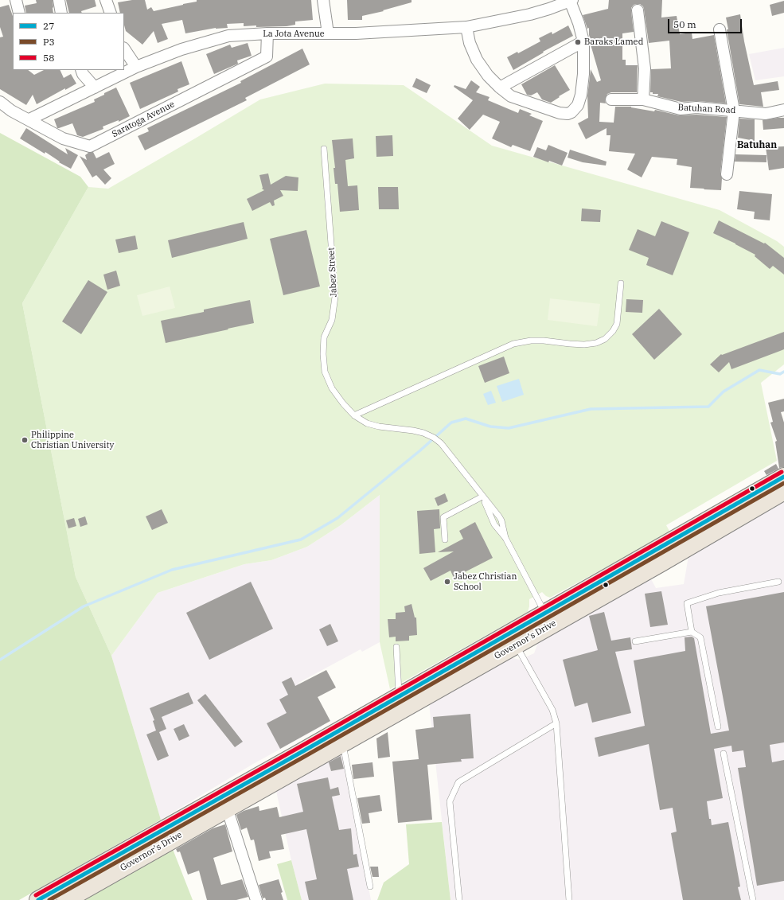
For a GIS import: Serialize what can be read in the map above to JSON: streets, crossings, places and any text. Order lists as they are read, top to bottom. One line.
{"streets":{"highway":["Governor's Drive"],"street":["La Jota Avenue","Batuhan Road","Saratoga Avenue"],"lane":["Jabez Street"]},"crossings":[["La Jota Avenue","Saratoga Avenue"],["Jabez Street","Governor's Drive"]],"districts":["Batuhan"],"places":["Baraks Lamed","Philippine Christian University","Jabez Christian School"],"lines":["transit line 58","transit line 27","transit line P3"],"legend":["27","P3","58"],"scale_bar":"50 m"}
